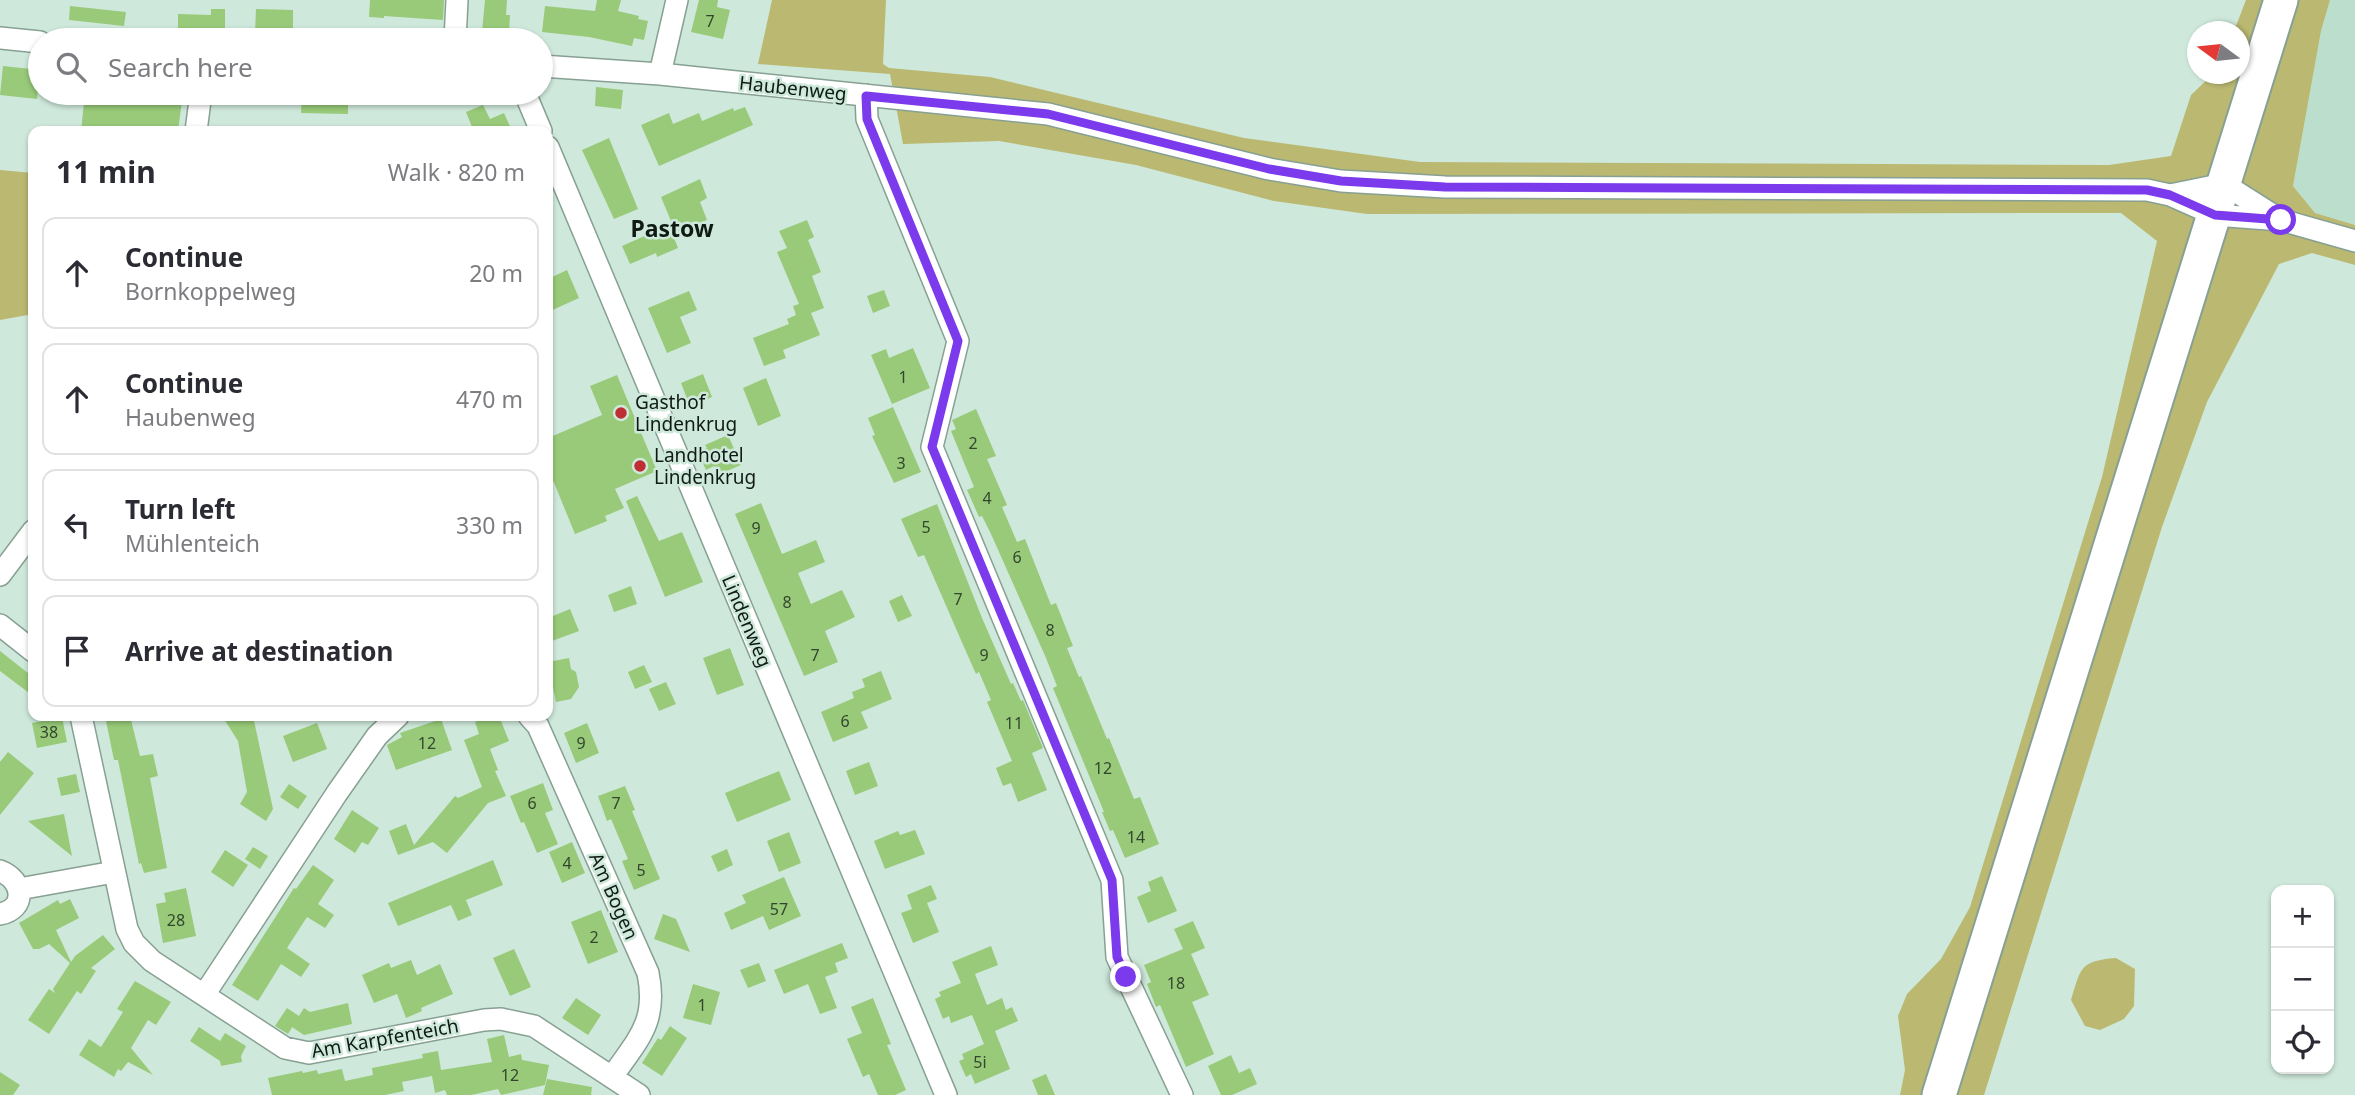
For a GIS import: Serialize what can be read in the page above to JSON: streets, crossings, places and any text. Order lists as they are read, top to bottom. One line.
{"streets":{"street":["Haubenweg","Lindenweg","Am Bogen","Am Karpfenteich"]},"crossings":[["Am Bogen","Am Karpfenteich"]],"districts":["Pastow"],"places":["Gasthof Lindenkrug","Landhotel Lindenkrug"],"house_numbers":["7","1","2","3","4","5","9","6","7","8","8","7","9","6","11","38","12","9","12","6","7","14","4","5","57","28","2","18","1","5i","12"],"north":"left","page":{"search":"Search here","heading":["11 min","Walk · 820 m"],"list":[["Continue","Bornkoppelweg","20 m"],["Continue","Haubenweg","470 m"],["Turn left","Mühlenteich","330 m"],"Arrive at destination"],"map_buttons":["+","−"]}}
